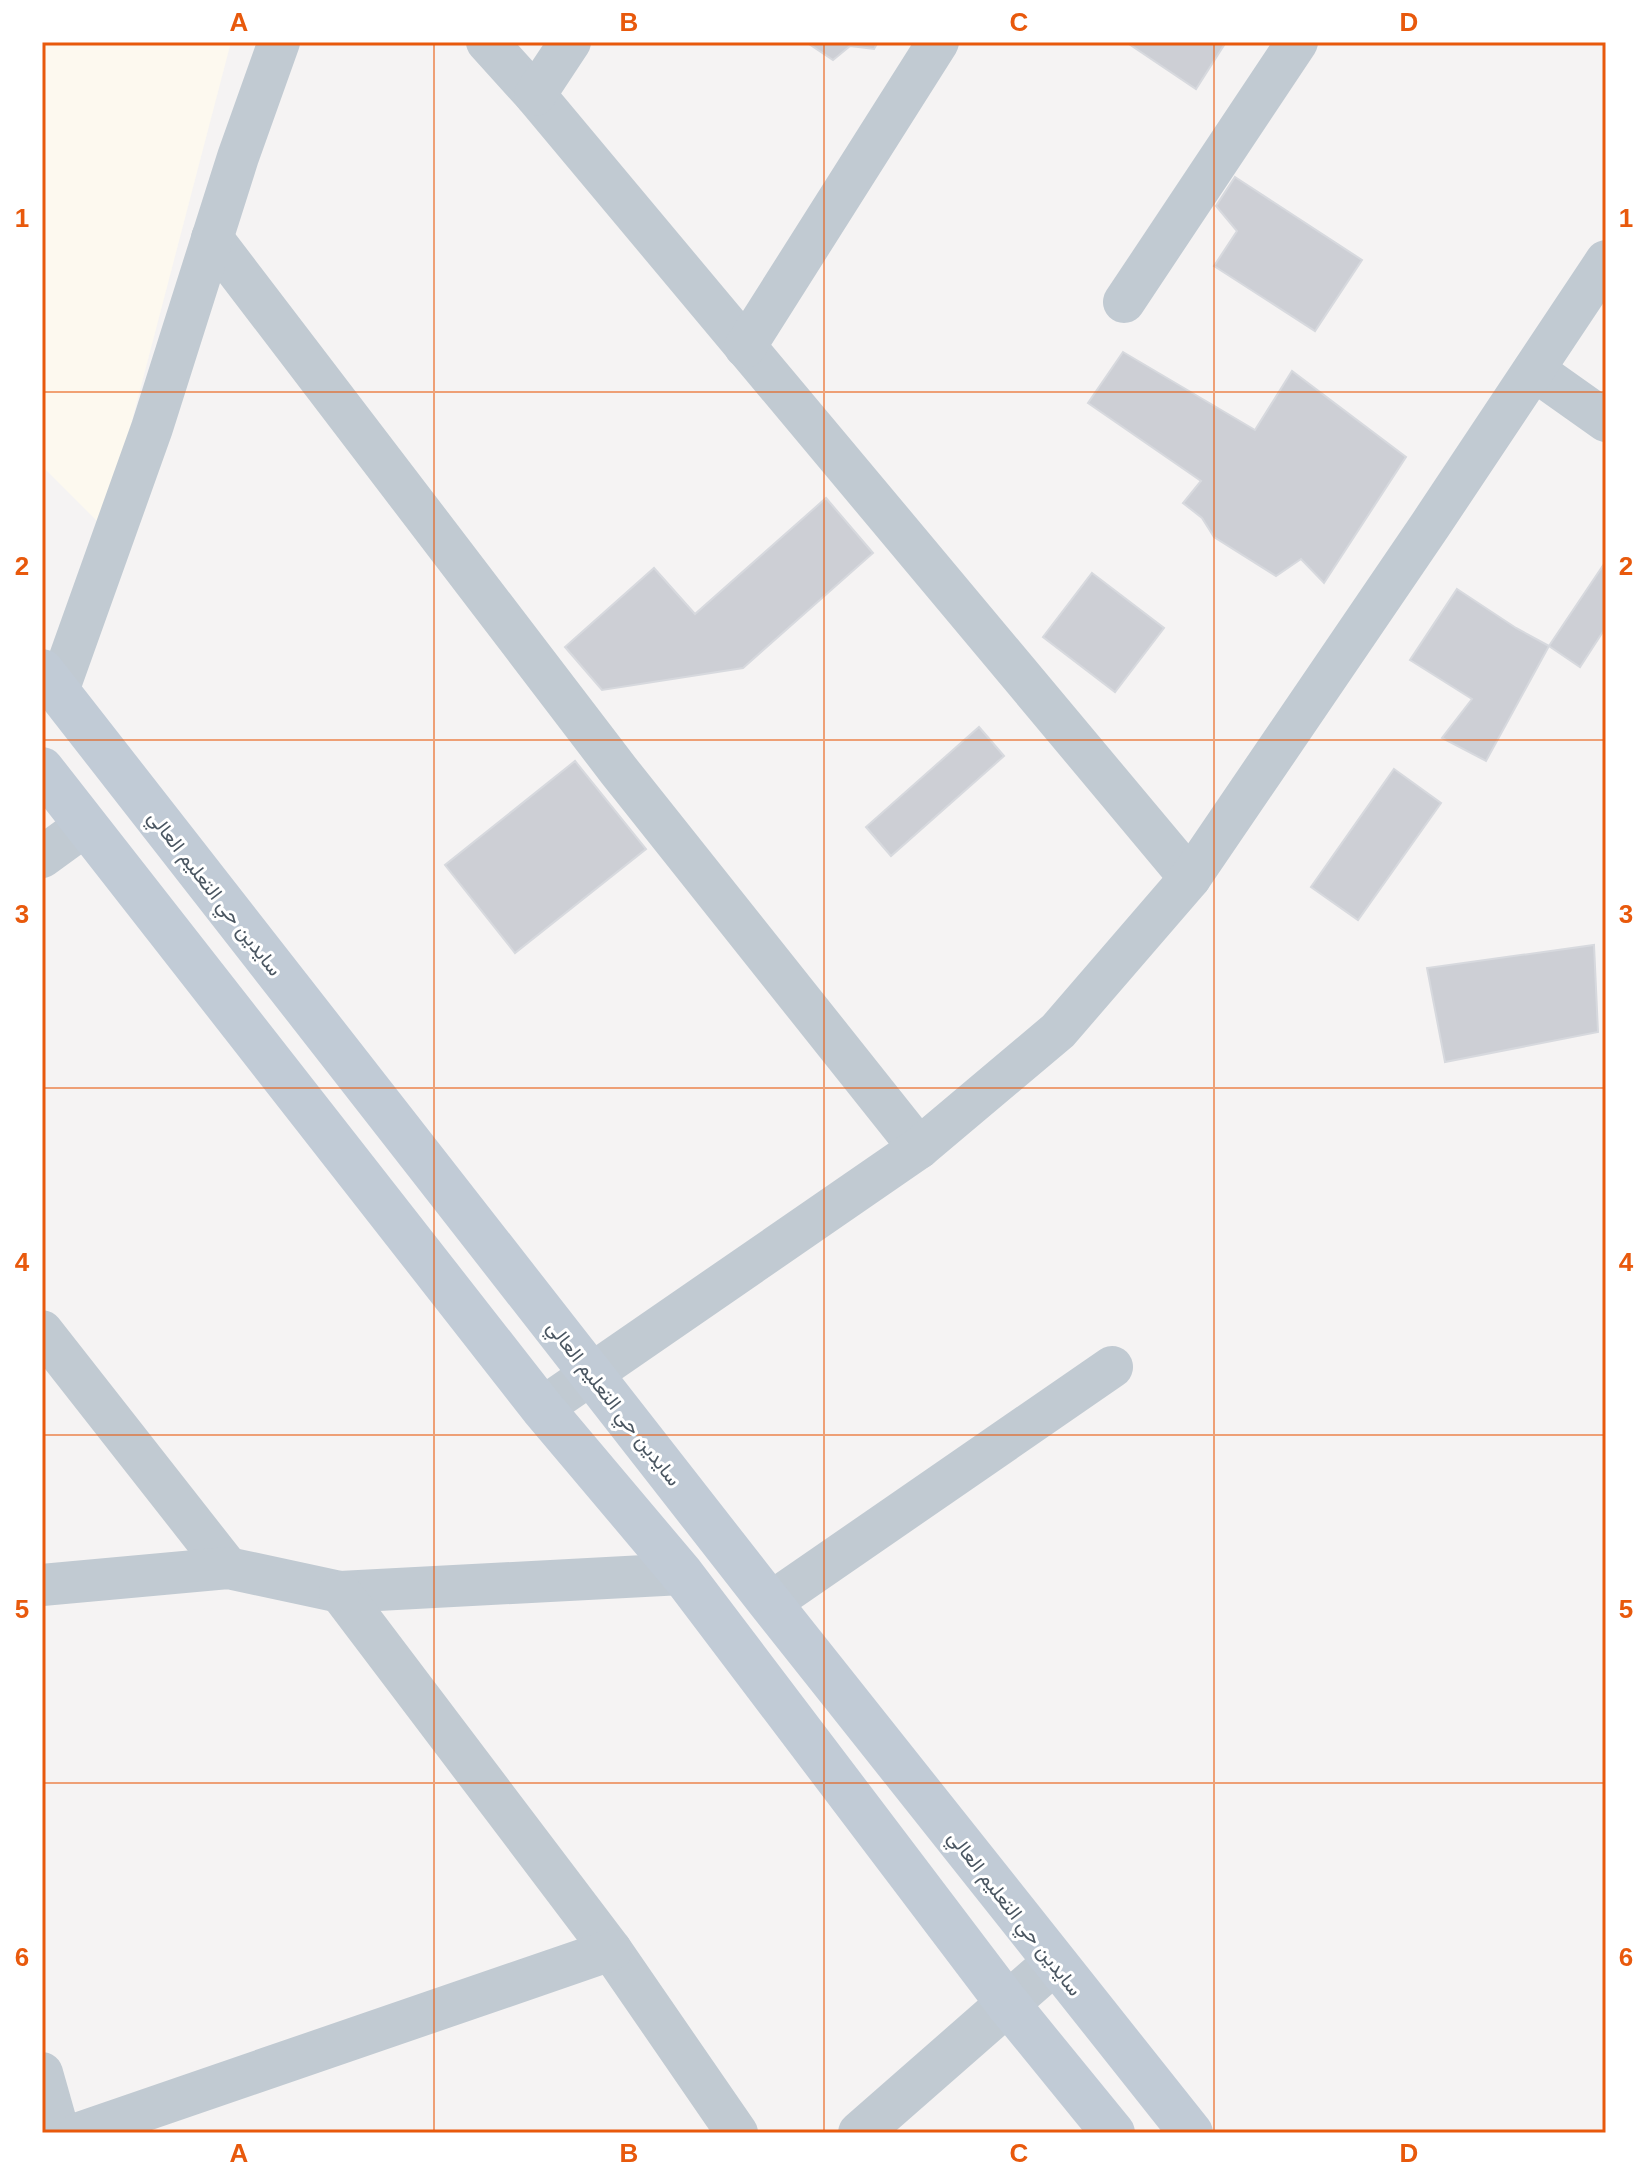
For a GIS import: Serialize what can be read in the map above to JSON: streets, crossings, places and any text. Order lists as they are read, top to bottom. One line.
{"streets":{"main road":["سايدين حي التعليم العالي"]},"grid":{"columns":["A","B","C","D"],"rows":["1","2","3","4","5","6"]}}
